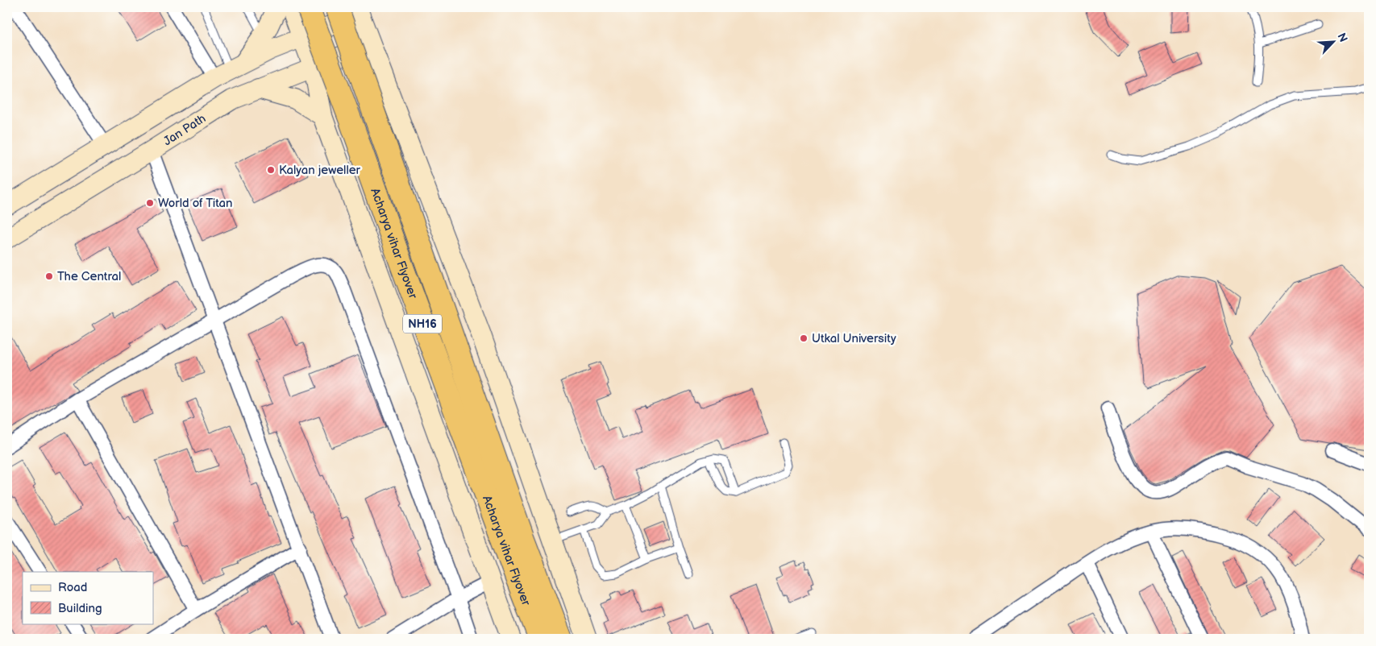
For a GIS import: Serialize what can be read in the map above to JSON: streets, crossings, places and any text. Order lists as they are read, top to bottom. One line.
{"streets":{"highway":["Acharya vihar Flyover","NH16"],"street":["Jan Path"]},"places":["Kalyan jeweller","World of Titan","The Central","Utkal University"],"legend":["Road","Building"],"north":"top right"}
